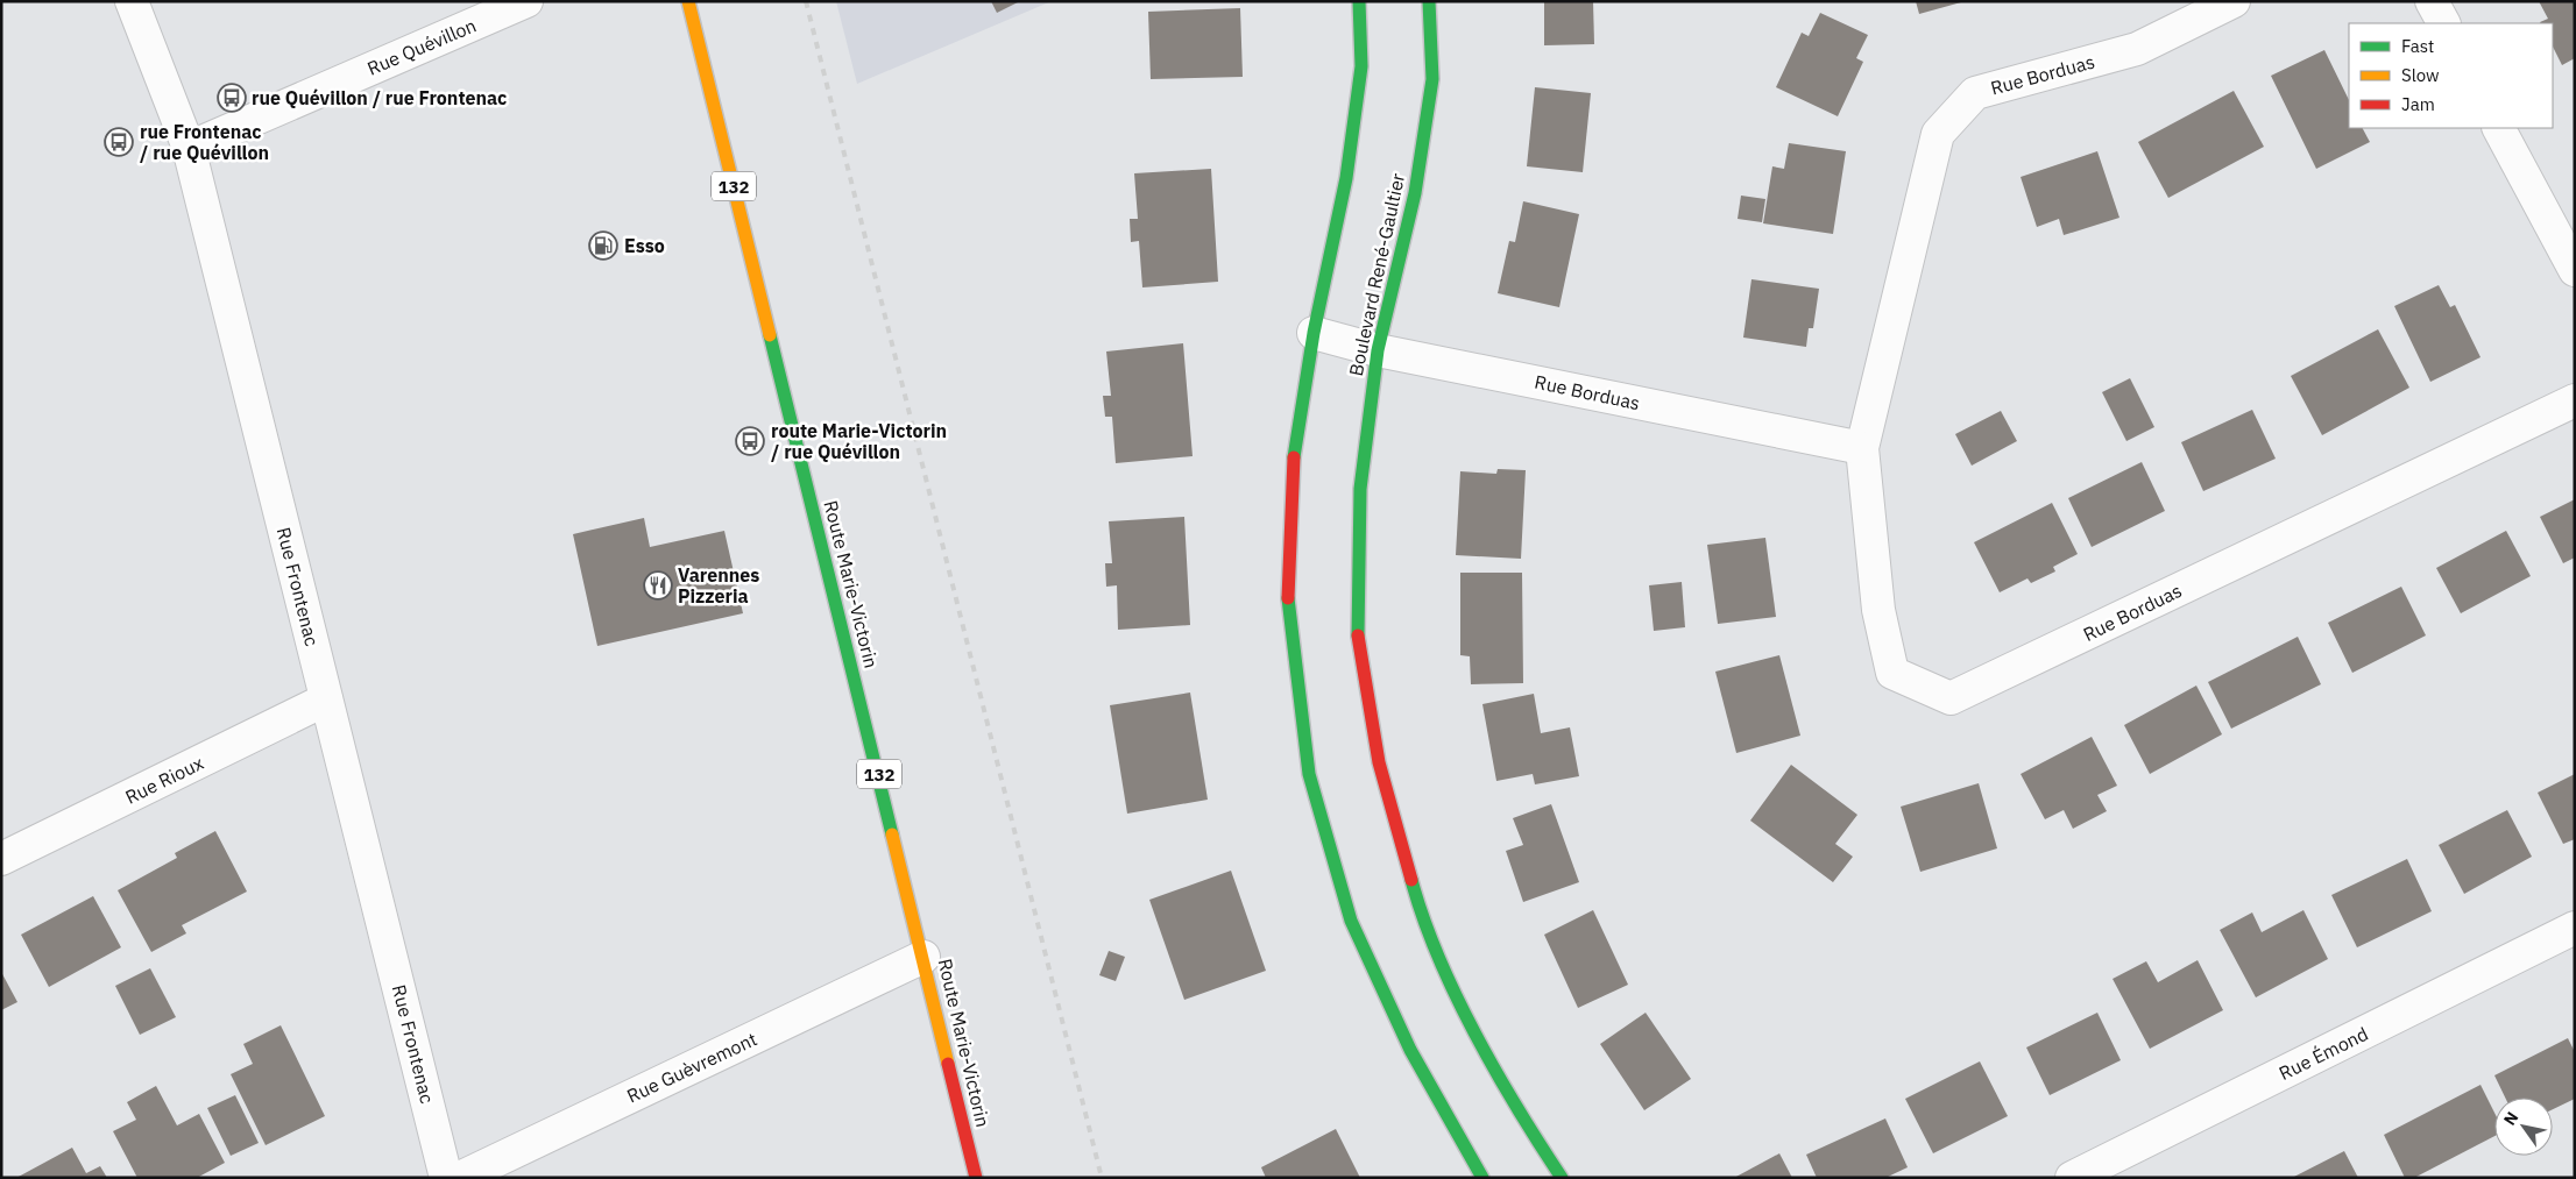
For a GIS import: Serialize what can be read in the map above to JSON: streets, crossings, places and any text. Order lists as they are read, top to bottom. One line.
{"streets":{"street":["Rue Quévillon","Rue Borduas","132","Boulevard René-Gaultier","Route Marie-Victorin","Rue Frontenac","Rue Rioux","Rue Émond","Rue Guèvremont"]},"crossings":[["Rue Quévillon","Rue Frontenac"],["Rue Borduas","Boulevard René-Gaultier"],["Route Marie-Victorin","Rue Guèvremont"],["Rue Frontenac","Rue Rioux"]],"places":{"bus stop":["rue Quévillon / rue Frontenac","rue Frontenac / rue Quévillon","route Marie-Victorin / rue Quévillon"],"fuel station":["Esso"],"restaurant":["Varennes Pizzeria"]},"legend":["Fast","Slow","Jam"],"north":"top left"}
